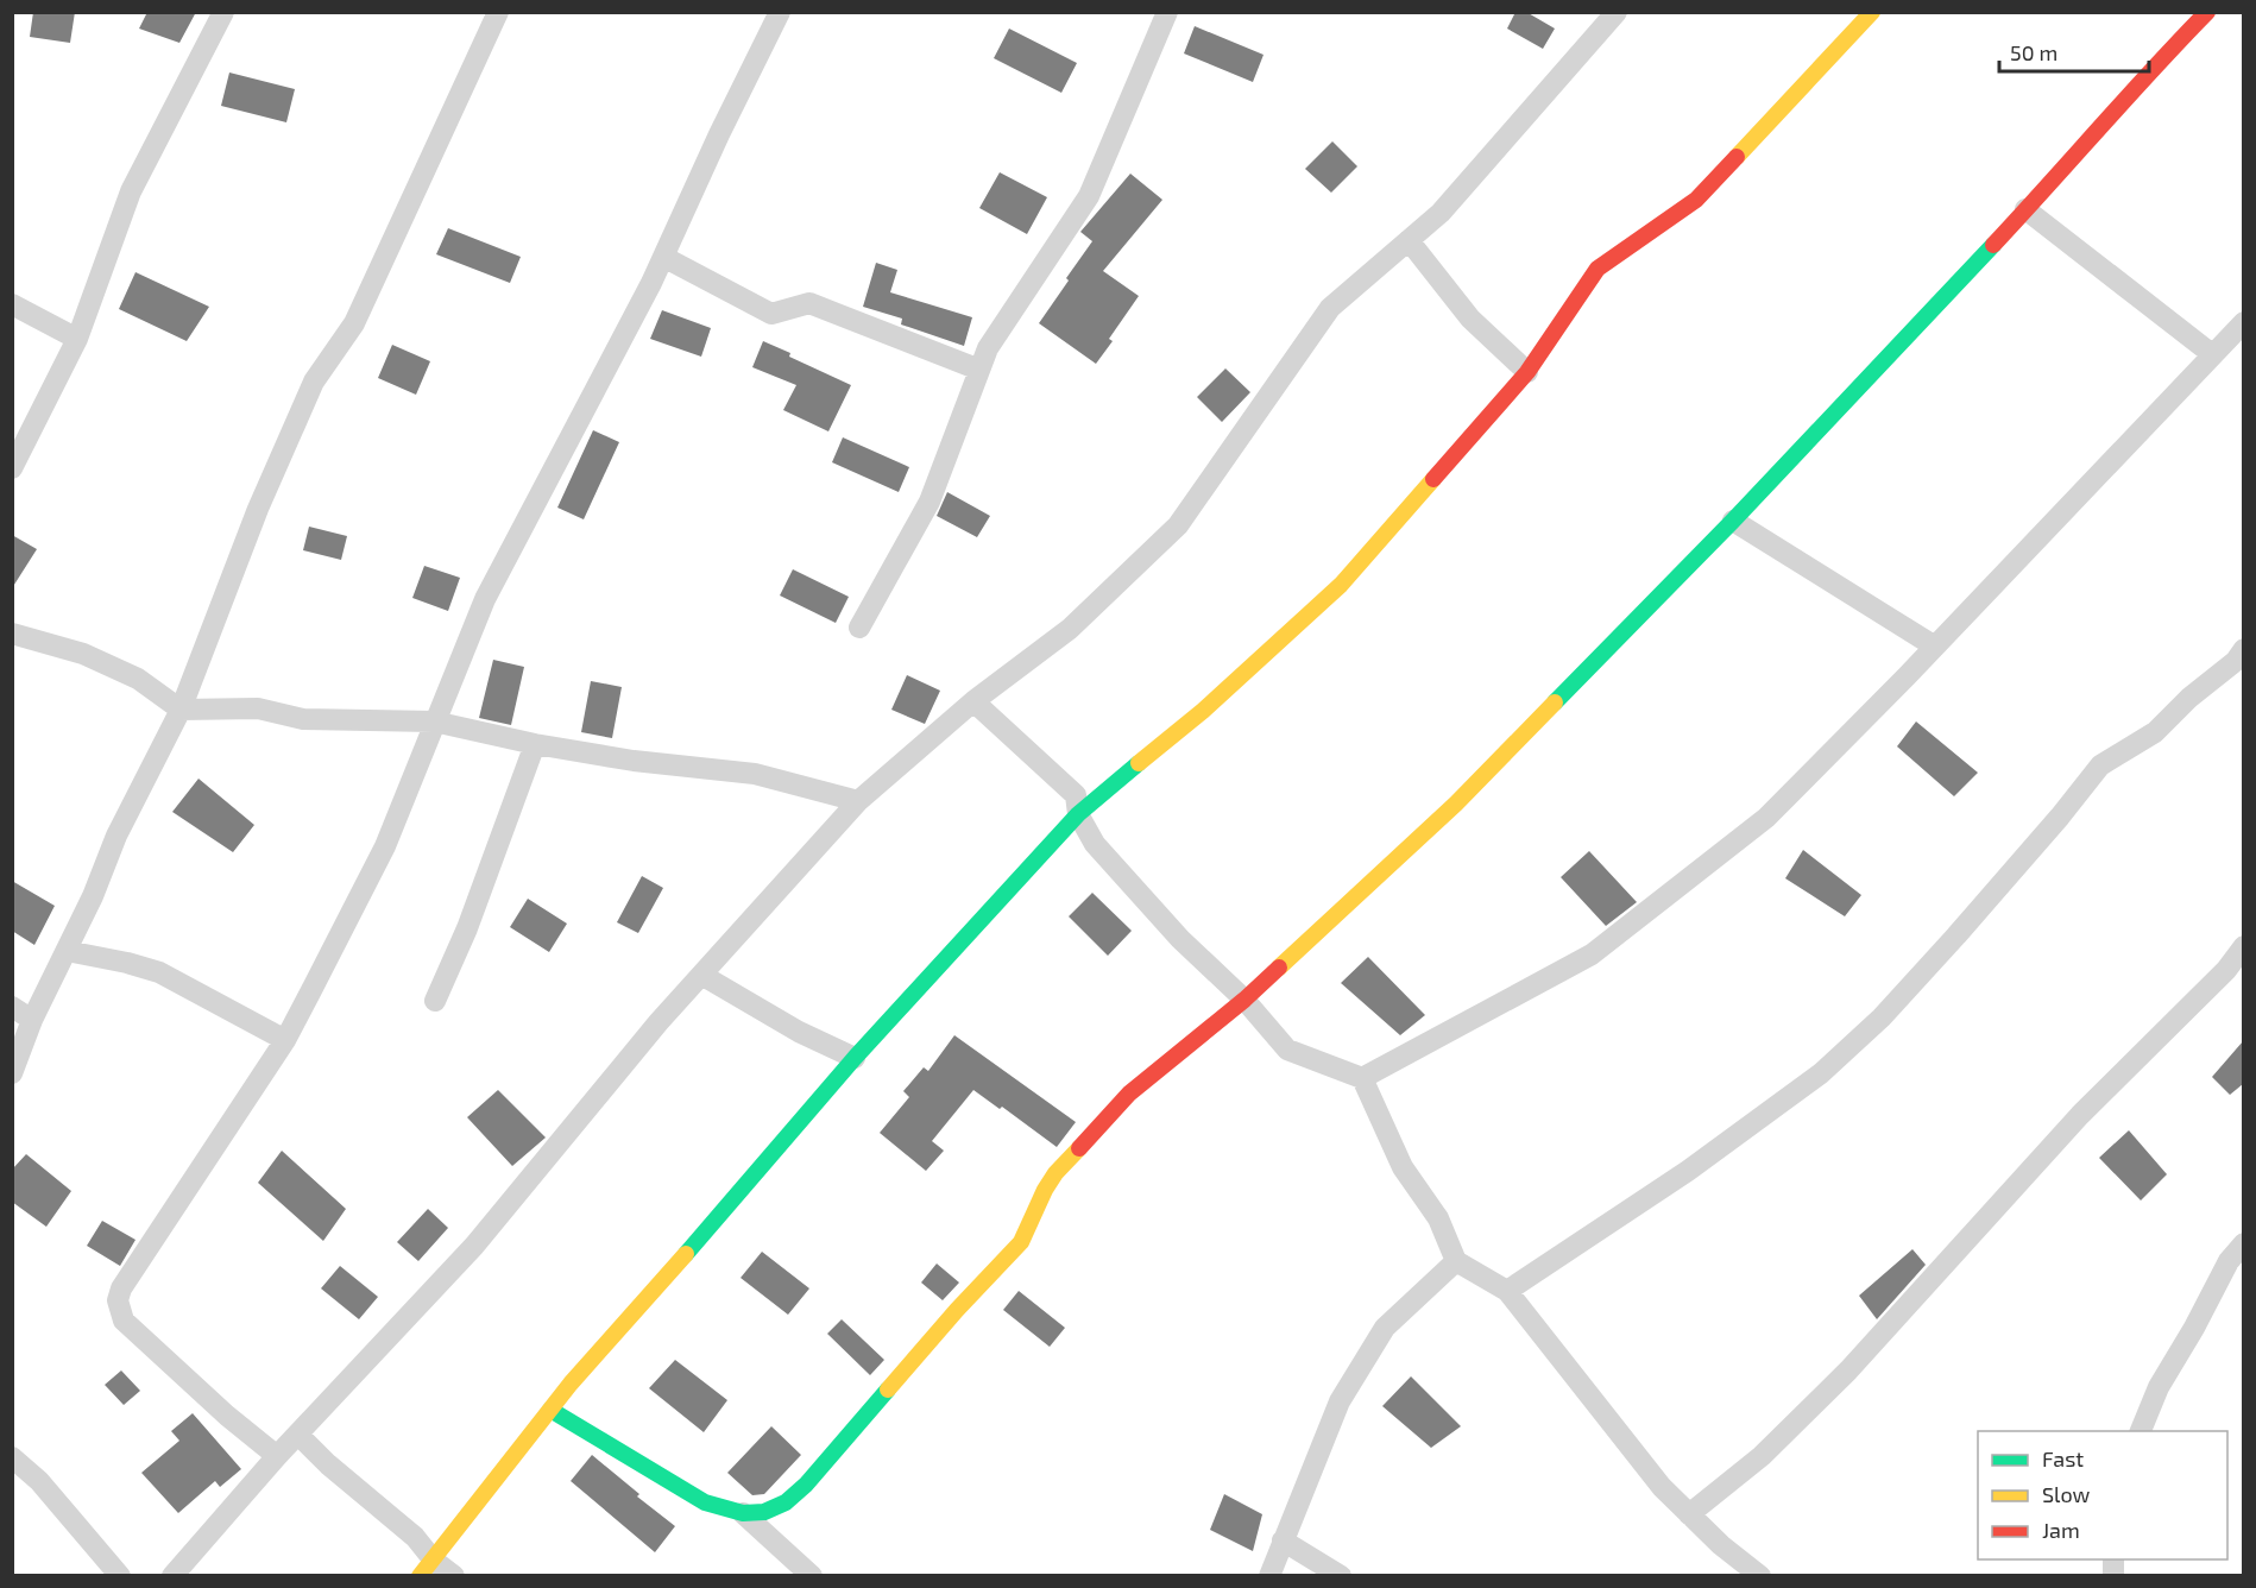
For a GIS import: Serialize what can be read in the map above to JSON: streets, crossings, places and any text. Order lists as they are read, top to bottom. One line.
{"legend":["Fast","Slow","Jam"],"scale_bar":"50 m"}
